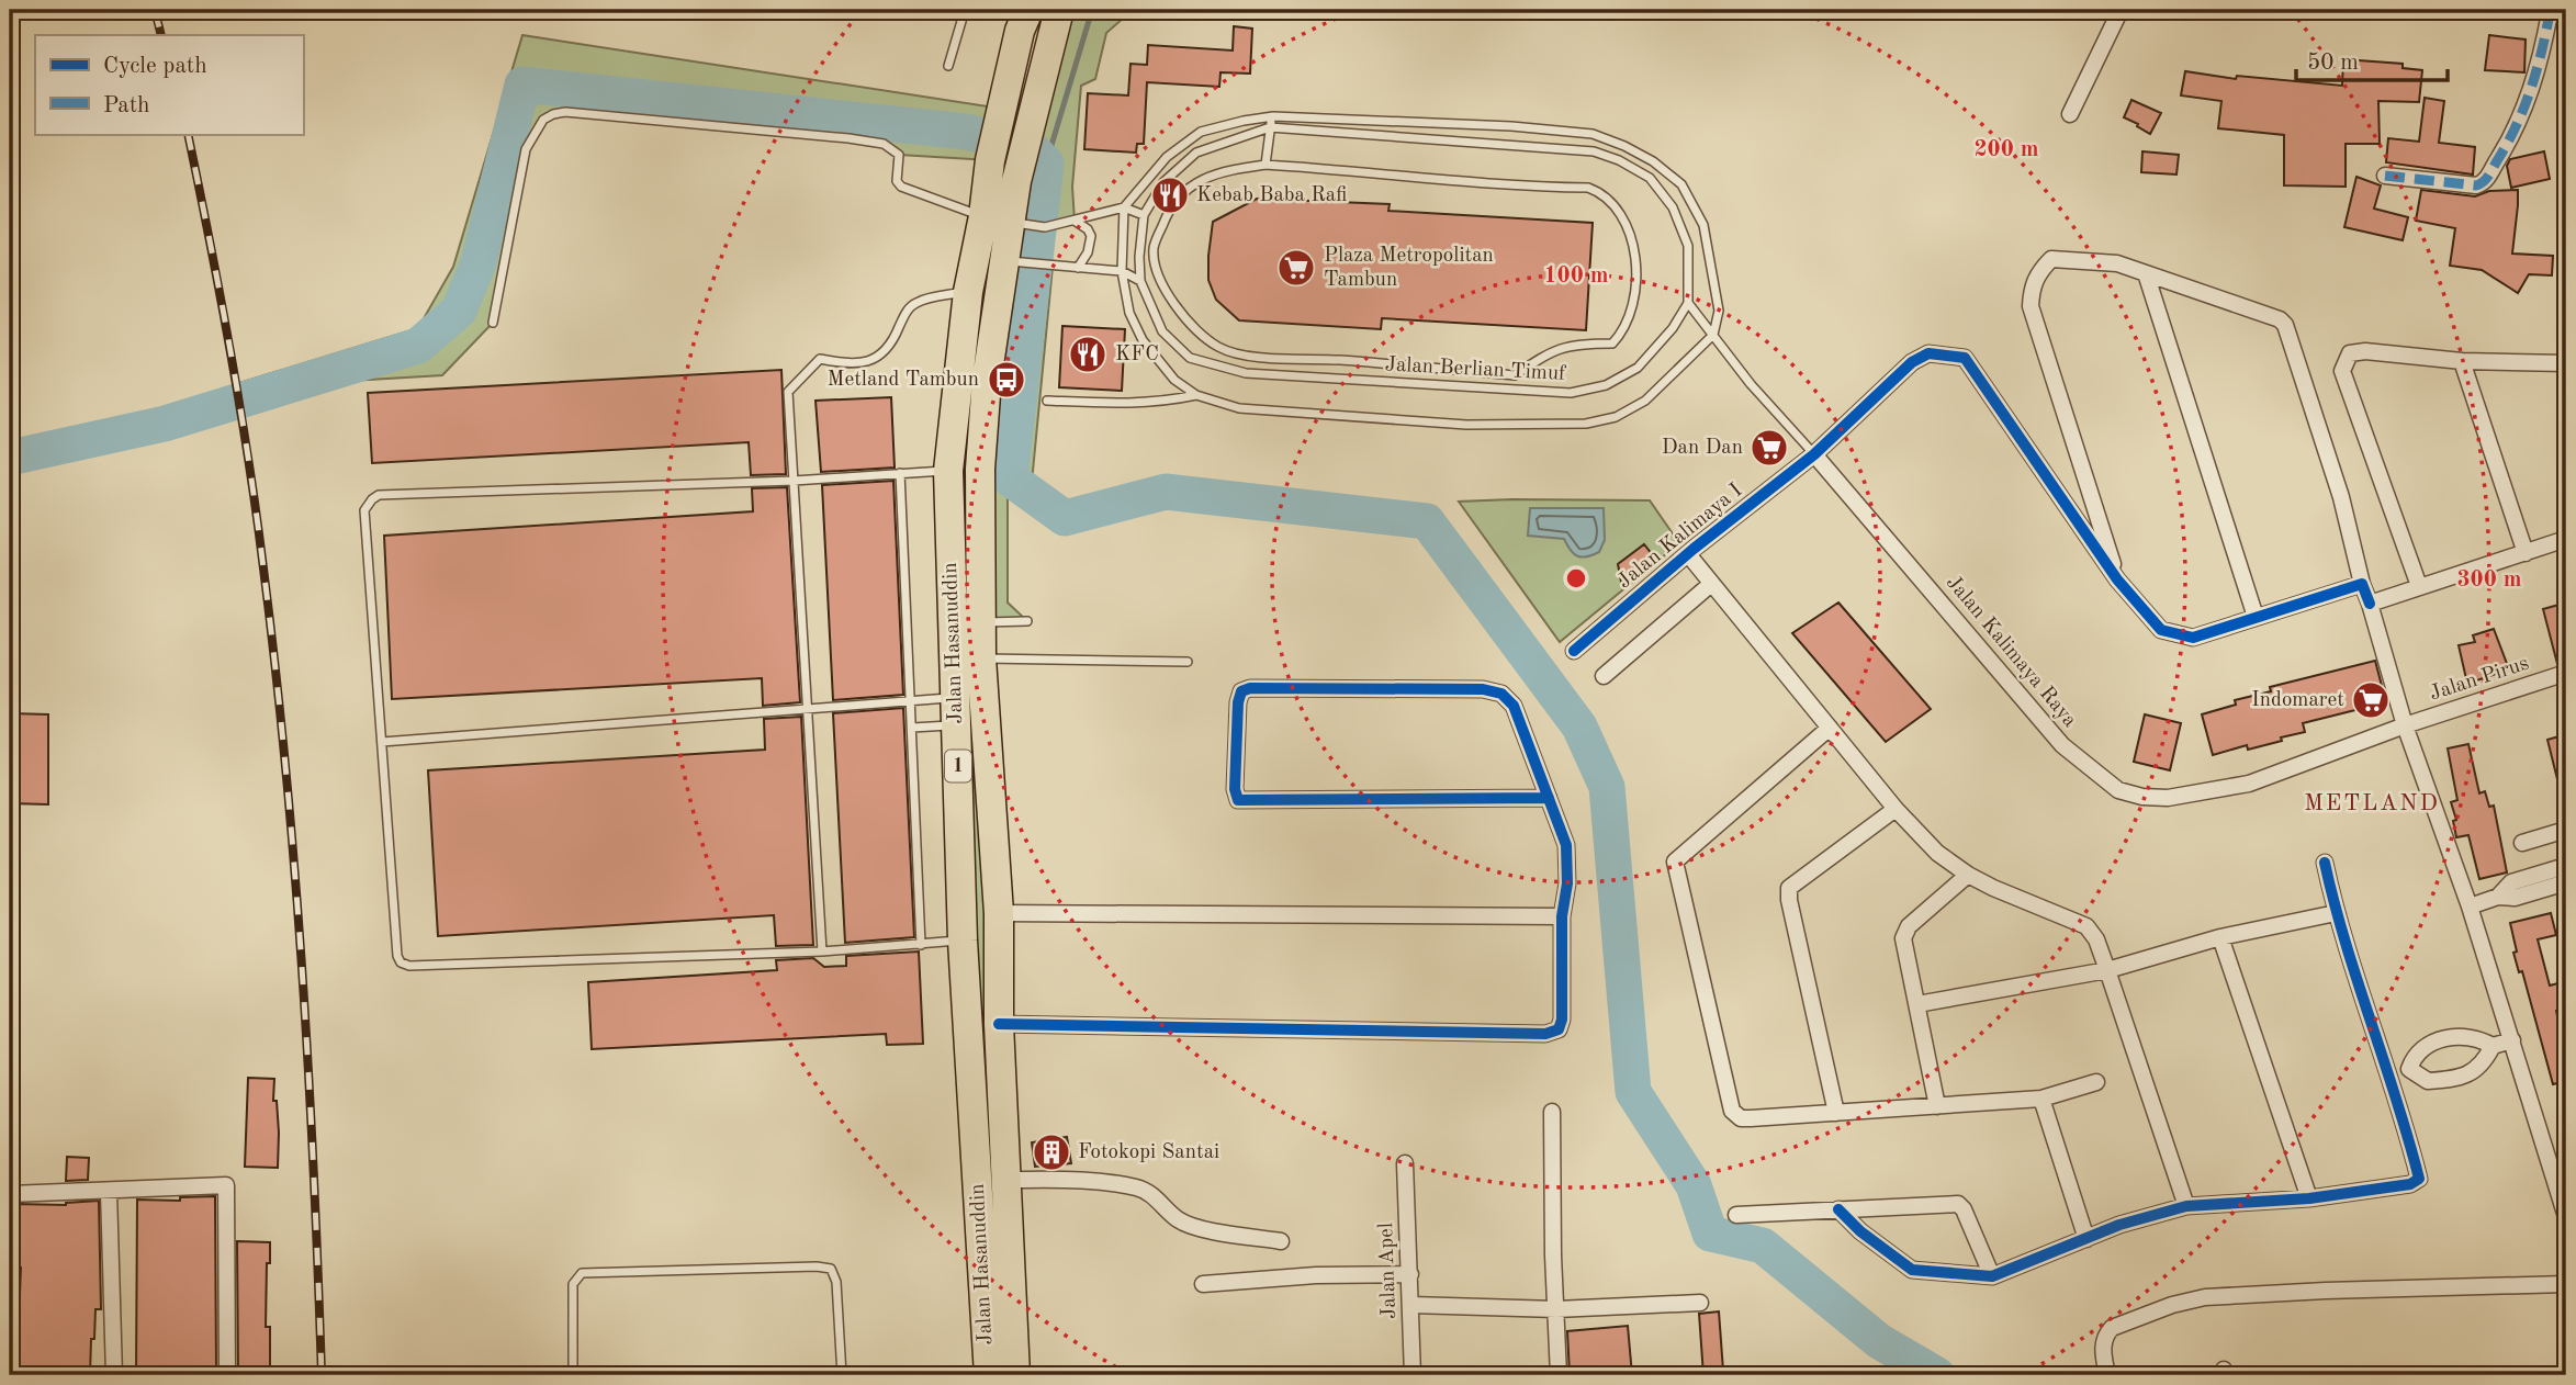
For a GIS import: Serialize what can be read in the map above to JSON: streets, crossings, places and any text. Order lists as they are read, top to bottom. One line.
{"streets":{"highway":["Jalan Hasanuddin","1"],"street":["Jalan Kalimaya I","Jalan Kalimaya Raya","Jalan Pirus","Jalan Apel"],"lane":["Jalan Berlian Timuf"]},"crossings":[["Jalan Berlian Timuf","Jalan Kalimaya Raya"],["Jalan Kalimaya I","Jalan Kalimaya Raya"],["Jalan Kalimaya Raya","Jalan Pirus"]],"districts":["METLAND"],"places":{"restaurant":["Kebab Baba Rafi","KFC"],"supermarket":["Plaza Metropolitan Tambun","Dan Dan","Indomaret"],"bus stop":["Metland Tambun"],"building":["Fotokopi Santai"]},"legend":["Cycle path","Path"],"scale_bar":"50 m","rings":["200 m","100 m","300 m"]}
